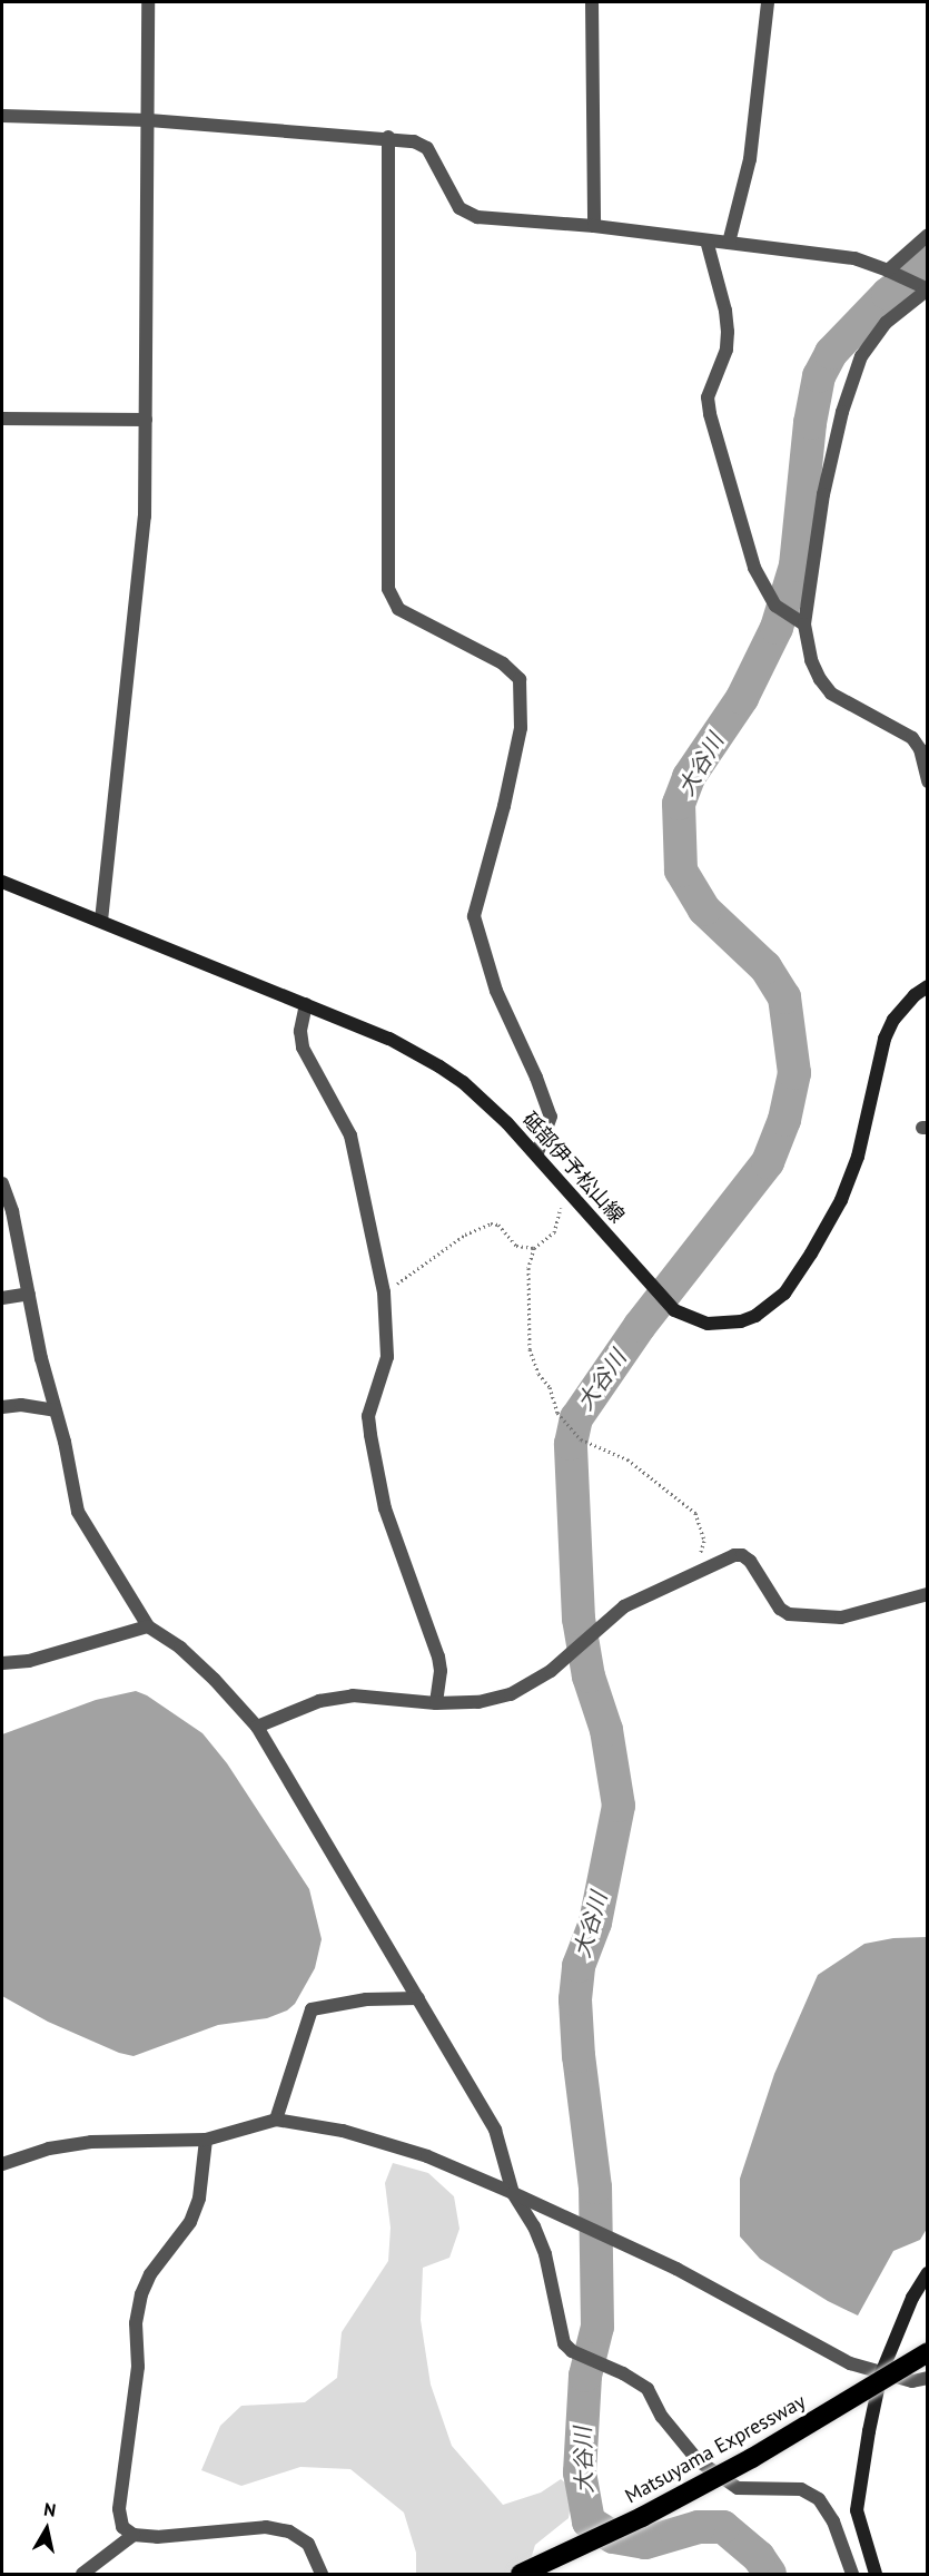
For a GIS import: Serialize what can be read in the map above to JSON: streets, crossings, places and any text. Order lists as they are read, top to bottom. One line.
{"streets":{"highway":["Matsuyama Expressway"],"main road":["砥部伊予松山線"]},"water":["大谷川"],"north":"top"}
